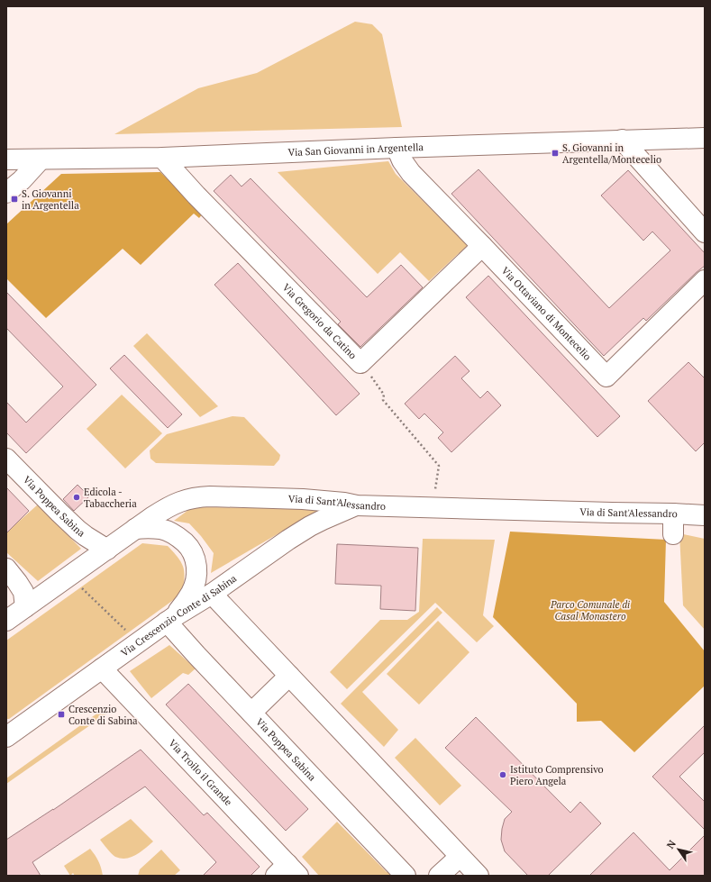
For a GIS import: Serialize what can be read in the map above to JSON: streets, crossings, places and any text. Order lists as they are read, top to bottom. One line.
{"streets":{"street":["Via San Giovanni in Argentella","Via Ottaviano di Montecelio","Via Gregorio da Catino","Via di Sant'Alessandro","Via Poppea Sabina","Via Crescenzio Conte di Sabina","Via Troilo il Grande"]},"crossings":[["Via San Giovanni in Argentella","Via Ottaviano di Montecelio"],["Via San Giovanni in Argentella","Via Gregorio da Catino"],["Via Ottaviano di Montecelio","Via Gregorio da Catino"],["Via di Sant'Alessandro","Via Poppea Sabina"],["Via di Sant'Alessandro","Via Crescenzio Conte di Sabina"],["Via Poppea Sabina","Via Crescenzio Conte di Sabina"],["Via Crescenzio Conte di Sabina","Via Troilo il Grande"]],"parks":["Parco Comunale di Casal Monastero"],"places":{"transit":["S. Giovanni in Argentella/Montecelio","S. Giovanni in Argentella","Crescenzio Conte di Sabina"],"other":["Edicola - Tabaccheria","Istituto Comprensivo Piero Angela"]},"north":"top left"}
